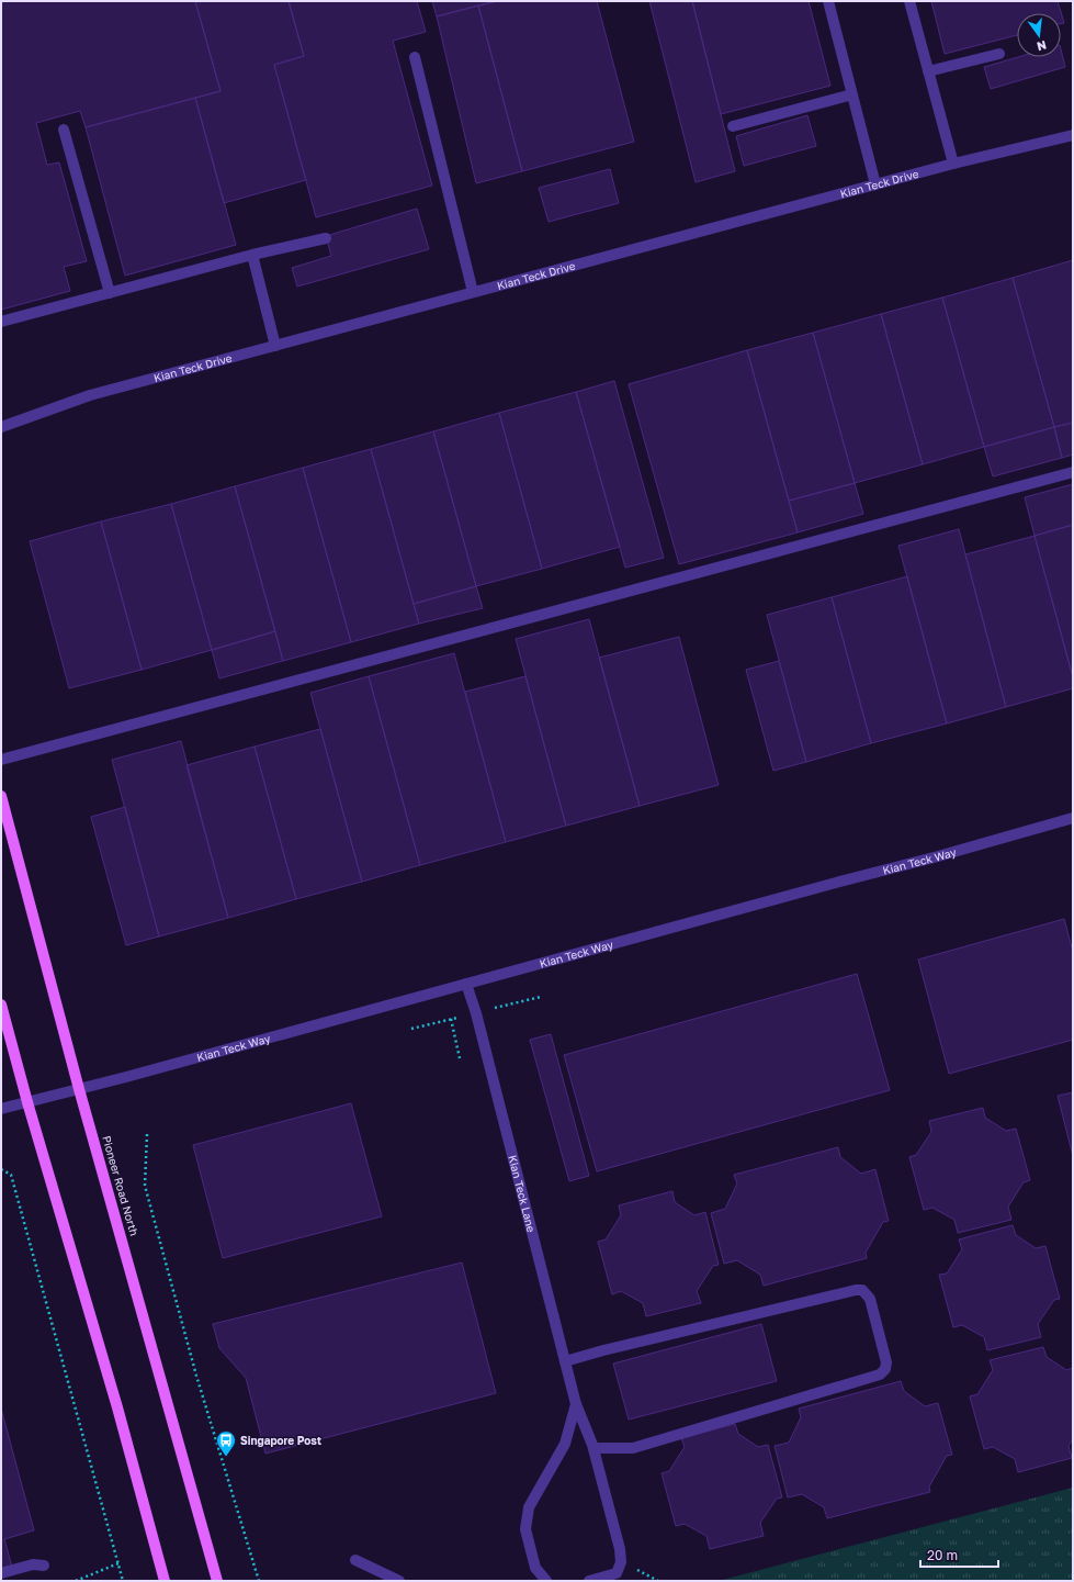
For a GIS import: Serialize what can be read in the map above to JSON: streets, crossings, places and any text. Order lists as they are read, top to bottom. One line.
{"streets":{"main road":["Pioneer Road North"],"street":["Kian Teck Drive","Kian Teck Way","Kian Teck Lane"]},"crossings":[["Kian Teck Way","Pioneer Road North"],["Kian Teck Way","Kian Teck Lane"]],"places":{"bus stop":["Singapore Post"]},"scale_bar":"20 m","north":"bottom"}
